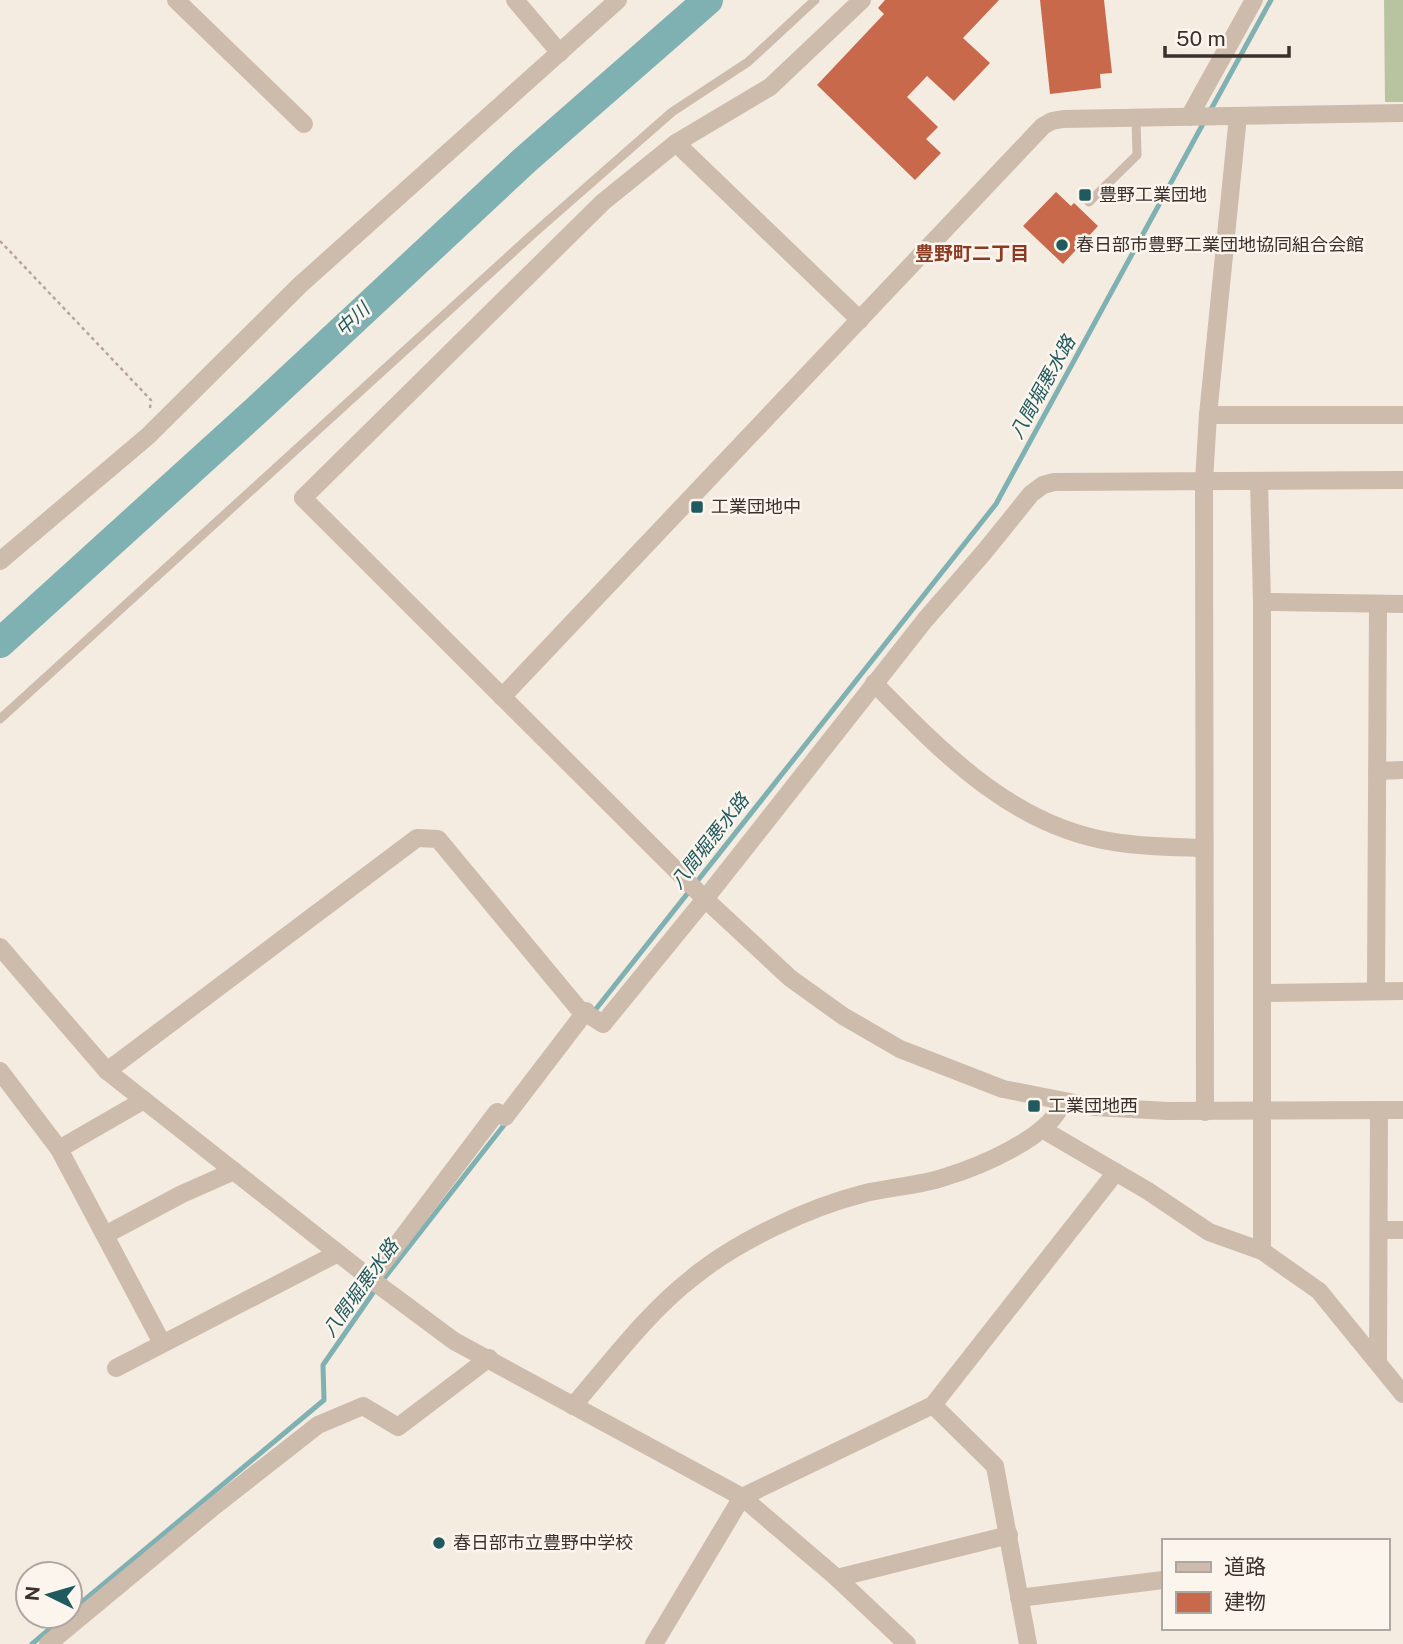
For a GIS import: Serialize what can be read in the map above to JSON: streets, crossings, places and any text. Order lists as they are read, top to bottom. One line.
{"districts":["豊野町二丁目"],"water":["中川","八間堀悪水路"],"places":{"transit":["豊野工業団地","工業団地中","工業団地西"],"other":["春日部市豊野工業団地協同組合会館","春日部市立豊野中学校"]},"legend":["道路","建物"],"scale_bar":"50 m","north":"left"}
